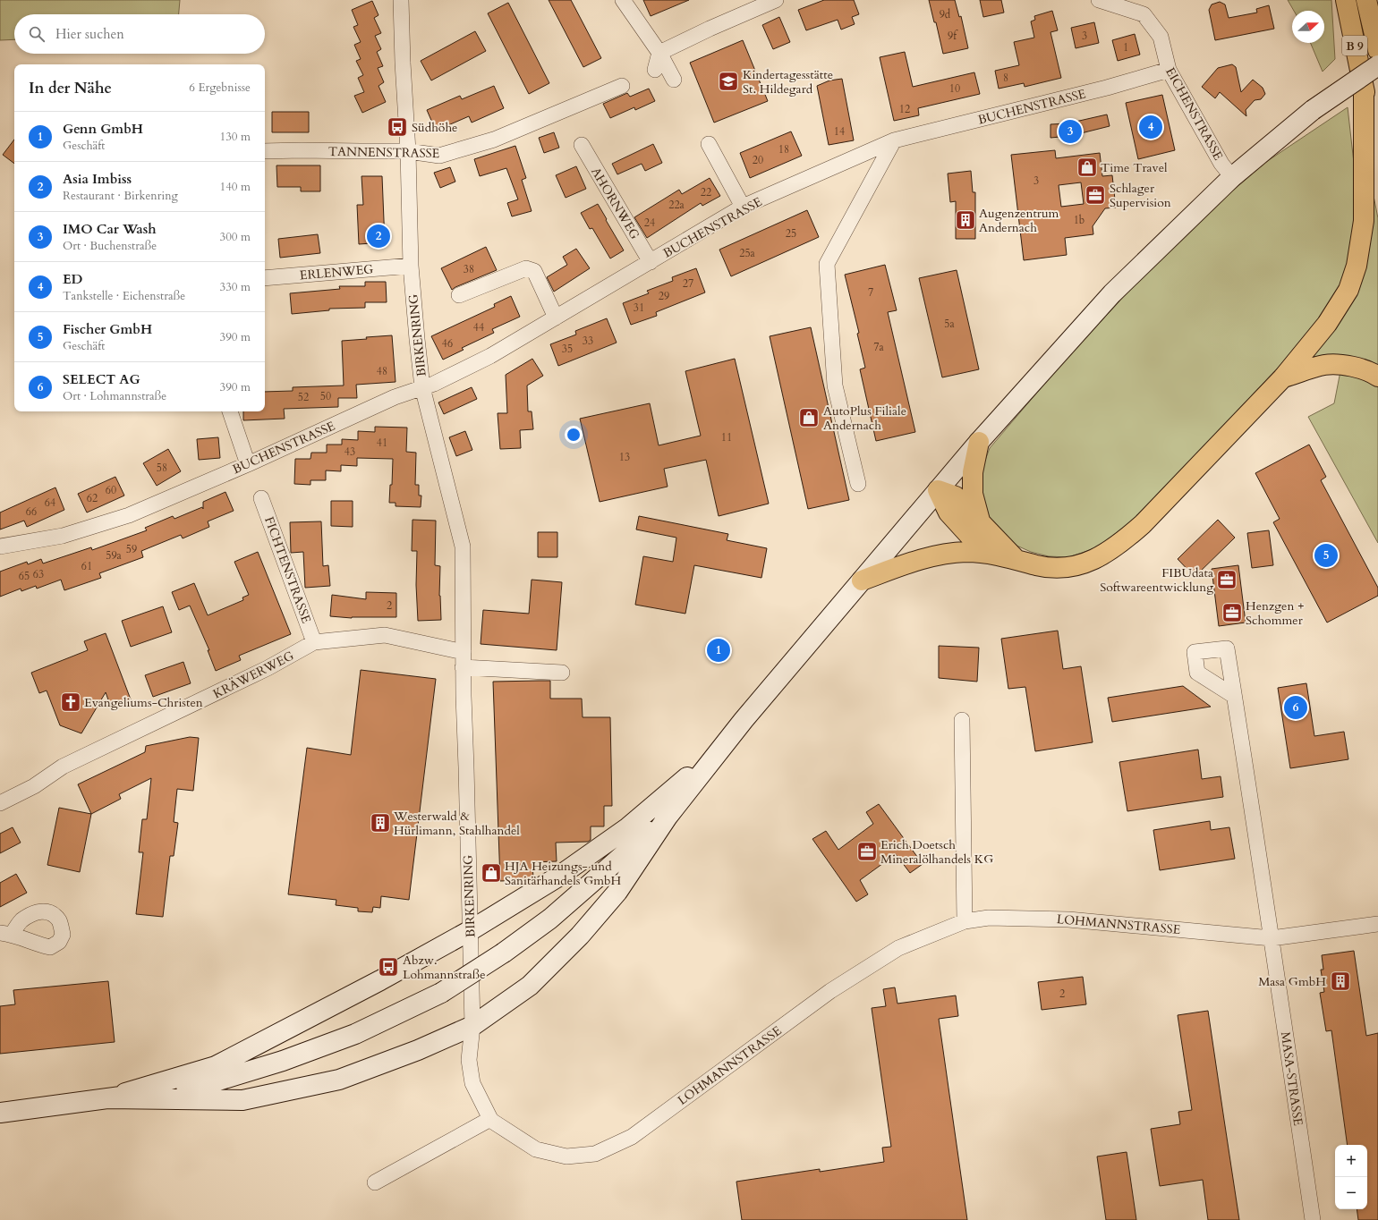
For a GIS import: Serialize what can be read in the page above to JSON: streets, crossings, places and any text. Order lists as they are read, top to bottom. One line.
{"streets":{"highway":["B 9"],"street":["BUCHENSTRASSE","EICHENSTRASSE","TANNENSTRASSE","AHORNWEG","ERLENWEG","BIRKENRING","FICHTENSTRASSE","KRÄWERWEG","LOHMANNSTRASSE","MASA-STRASSE"]},"crossings":[["BUCHENSTRASSE","EICHENSTRASSE"],["BUCHENSTRASSE","AHORNWEG"],["BUCHENSTRASSE","BIRKENRING"],["TANNENSTRASSE","BIRKENRING"],["ERLENWEG","BIRKENRING"],["BIRKENRING","KRÄWERWEG"],["BIRKENRING","LOHMANNSTRASSE"],["FICHTENSTRASSE","KRÄWERWEG"],["LOHMANNSTRASSE","MASA-STRASSE"]],"places":{"school or university":["Kindertagesstätte St. Hildegard"],"bus stop":["Südhöhe","Abzw. Lohmannstraße"],"shop":["Time Travel","AutoPlus Filiale Andernach","HJA Heizungs- und Sanitärhandels GmbH"],"office":["Schlager Supervision","FIBUdata Softwareentwicklung","Henzgen + Schommer","Erich Doetsch Mineralölhandels KG"],"building":["Augenzentrum Andernach","Westerwald & Hürlimann, Stahlhandel","Masa GmbH"],"church":["Evangeliums-Christen"]},"house_numbers":["9d","9f","3","1","8","10","12","14","18","20","3","22","22a","1b","24","25","25a","38","27","7","29","31","5a","44","33","46","7a","35","48","50","52","11","41","43","13","58","60","62","64","66","59","59a","61","63","65","2","2"],"north":"right","page":{"search":"Hier suchen","heading":["In der Nähe","6 Ergebnisse"],"list":[{"mark":"1","name":"Genn GmbH","note":"Geschäft","value":"130 m"},{"mark":"2","name":"Asia Imbiss","note":"Restaurant · Birkenring","value":"140 m"},{"mark":"3","name":"IMO Car Wash","note":"Ort · Buchenstraße","value":"300 m"},{"mark":"4","name":"ED","note":"Tankstelle · Eichenstraße","value":"330 m"},{"mark":"5","name":"Fischer GmbH","note":"Geschäft","value":"390 m"},{"mark":"6","name":"SELECT AG","note":"Ort · Lohmannstraße","value":"390 m"}],"pins":["4","3","2","5","1","6"],"map_buttons":["+","−"]}}
